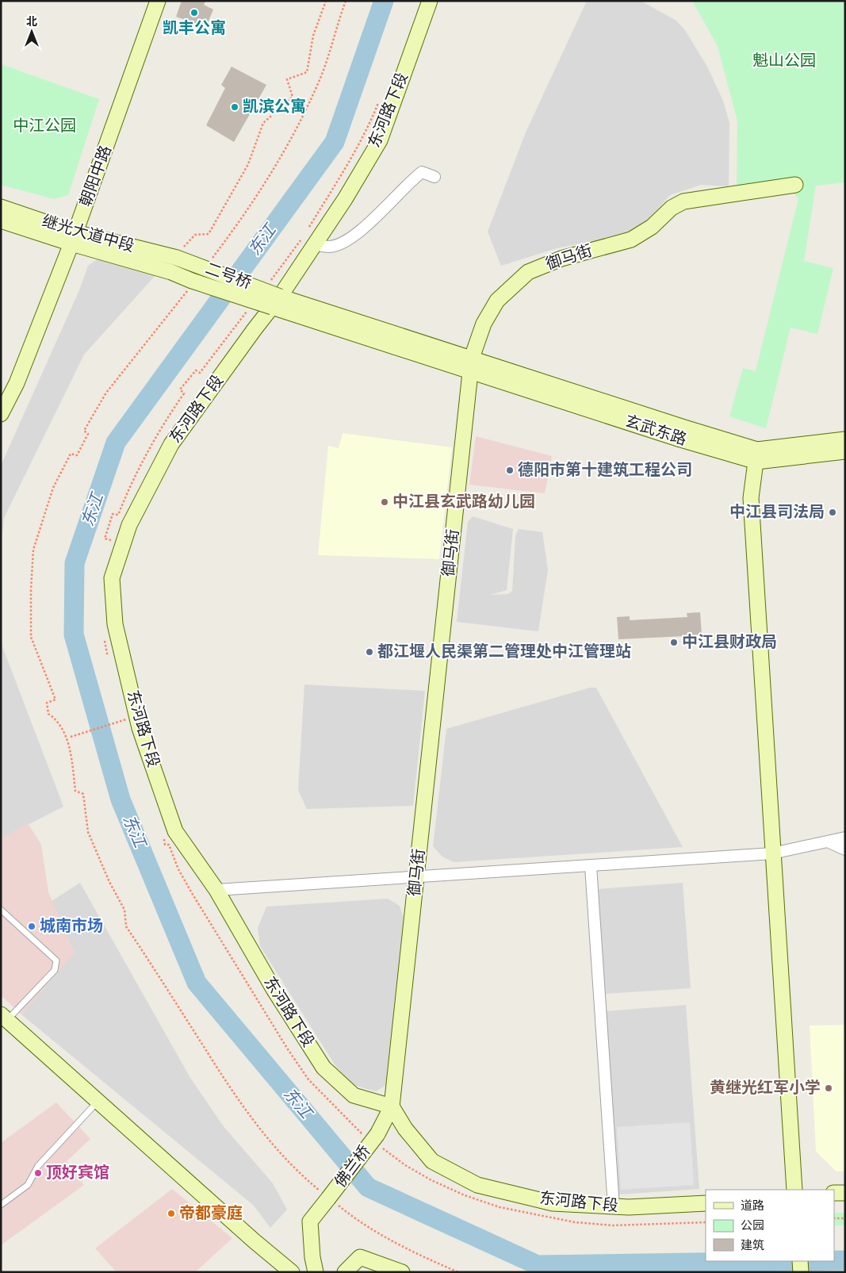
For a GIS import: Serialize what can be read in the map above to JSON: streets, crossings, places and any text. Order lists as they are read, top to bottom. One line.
{"streets":{"street":["东河路下段","朝阳中路","继光大道中段","御马街","二号桥","玄武东路","佛兰桥"]},"crossings":[["东河路下段","御马街"],["东河路下段","二号桥"],["东河路下段","玄武东路"],["朝阳中路","继光大道中段"],["继光大道中段","二号桥"],["御马街","玄武东路"],["御马街","佛兰桥"],["二号桥","玄武东路"]],"water":["东江"],"parks":["魁山公园","中江公园"],"places":["凯丰公寓","凯滨公寓","德阳市第十建筑工程公司","中江县玄武路幼儿园","中江县司法局","中江县财政局","都江堰人民渠第二管理处中江管理站","城南市场","黄继光红军小学","顶好宾馆","帝都豪庭"],"legend":["道路","公园","建筑"],"north":"top"}
